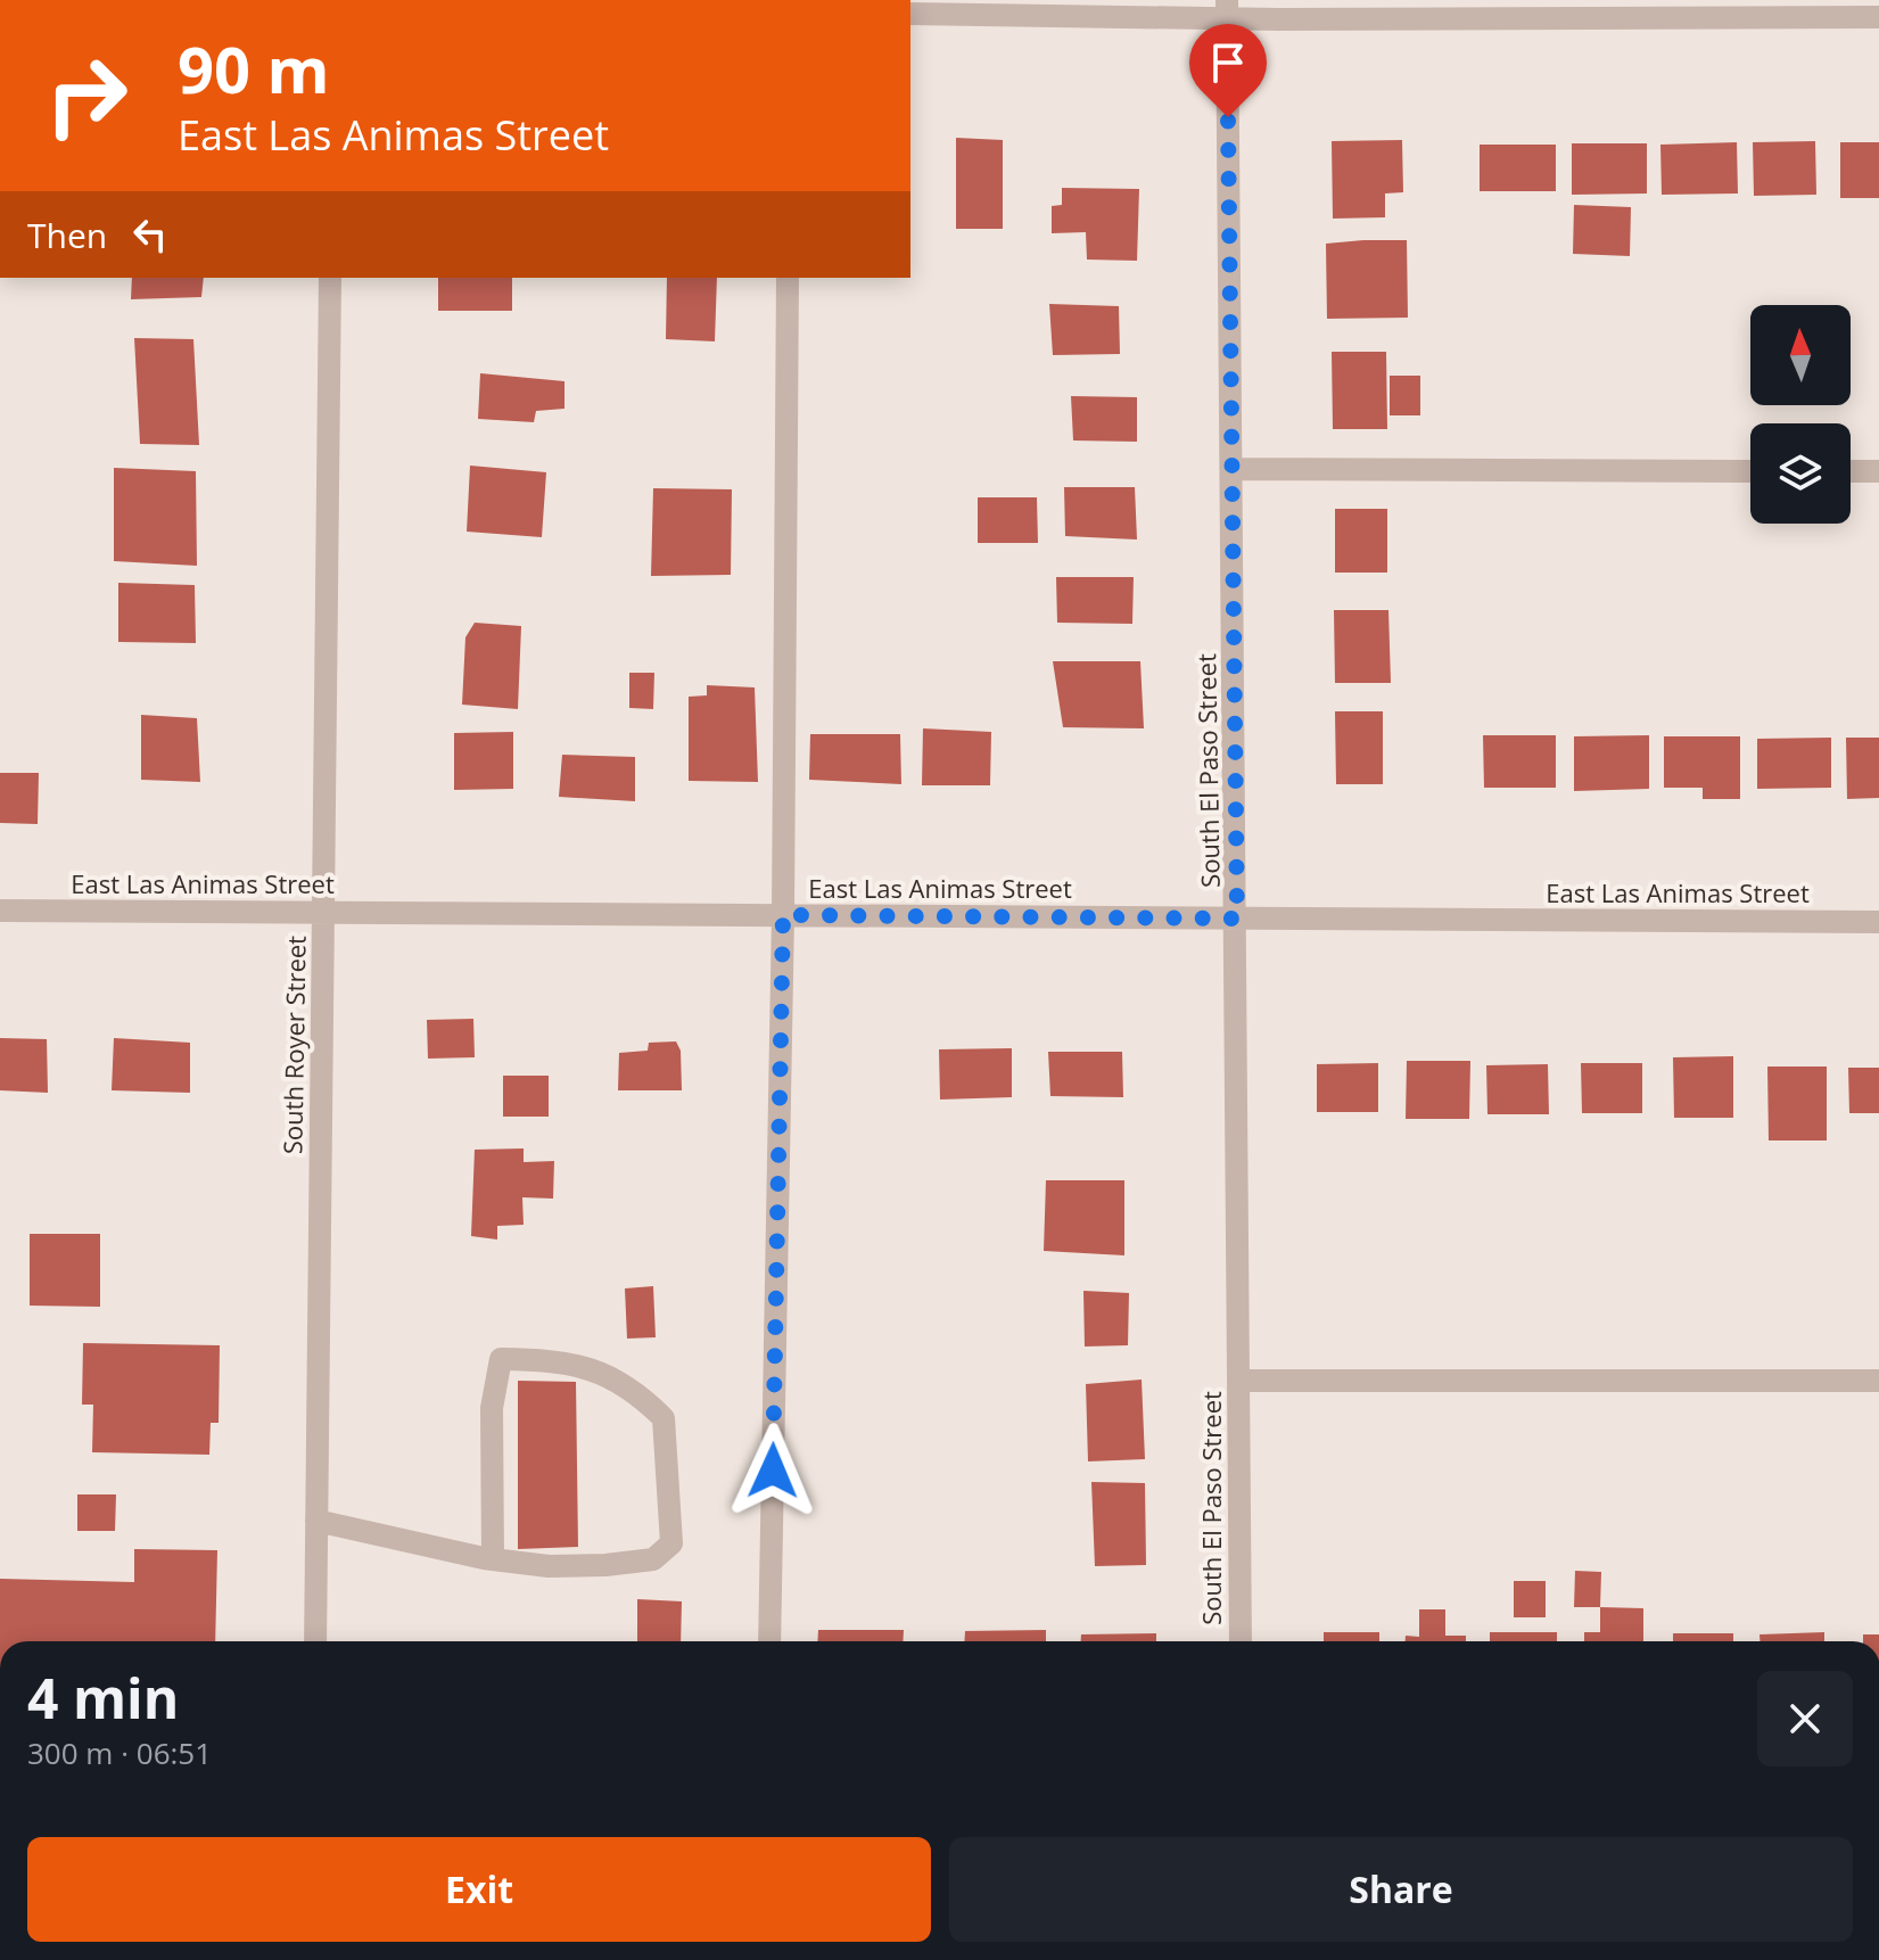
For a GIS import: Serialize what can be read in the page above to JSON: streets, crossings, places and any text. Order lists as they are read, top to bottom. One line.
{"streets":{"street":["South El Paso Street","East Las Animas Street","South Royer Street"]},"crossings":[["South El Paso Street","East Las Animas Street"],["East Las Animas Street","South Royer Street"]],"north":"top","page":{"turn":["90 m","East Las Animas Street"],"then":"Then","heading":["4 min","300 m · 06:51"],"buttons":["Exit","Share"]}}
